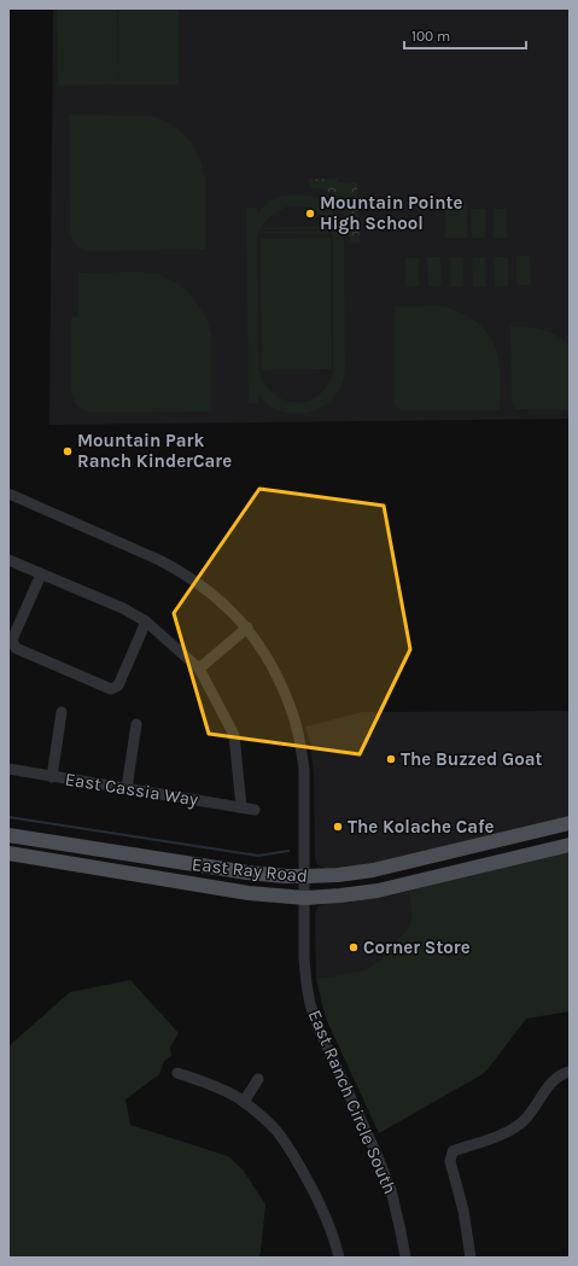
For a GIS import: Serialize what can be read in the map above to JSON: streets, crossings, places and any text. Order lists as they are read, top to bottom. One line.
{"streets":{"main road":["East Ray Road"],"street":["East Cassia Way","East Ranch Circle South"]},"crossings":[["East Ray Road","East Ranch Circle South"]],"places":["Mountain Pointe High School","Mountain Park Ranch KinderCare","The Buzzed Goat","The Kolache Cafe","Corner Store"],"scale_bar":"100 m"}
